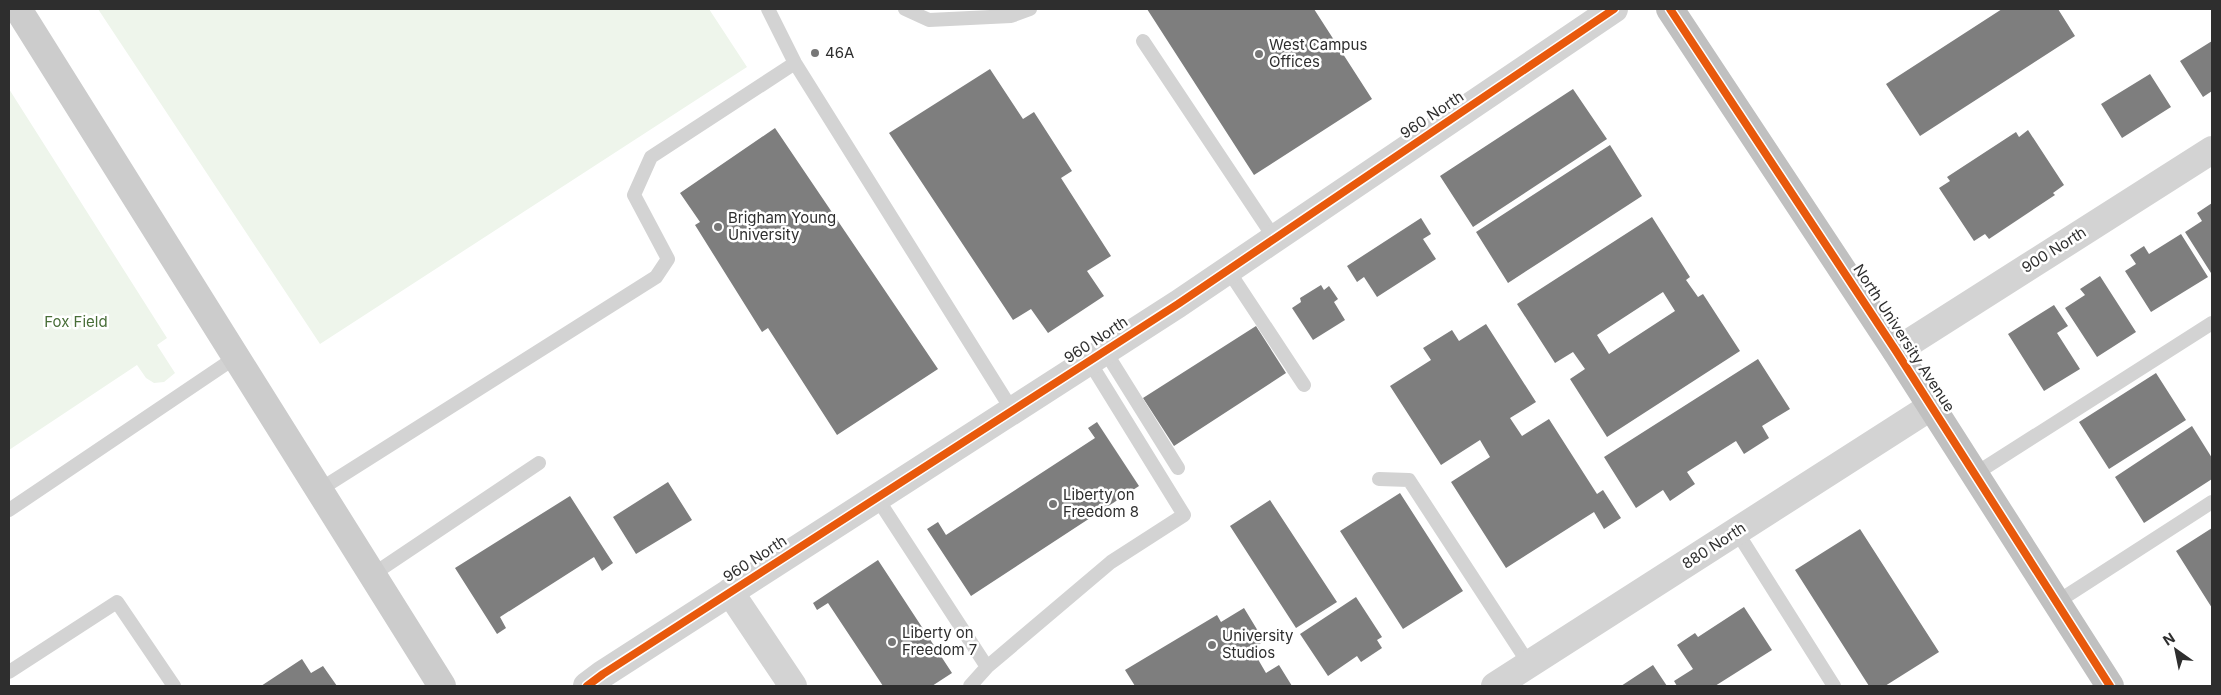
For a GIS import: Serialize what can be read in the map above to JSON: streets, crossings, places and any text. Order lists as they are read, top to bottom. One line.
{"streets":{"highway":["North University Avenue"],"street":["960 North","900 North","880 North"]},"crossings":[["900 North","North University Avenue"],["North University Avenue","880 North"]],"parks":["Fox Field"],"places":["46A","West Campus Offices","Brigham Young University","Liberty on Freedom 8","Liberty on Freedom 7","University Studios"],"north":"top left"}
